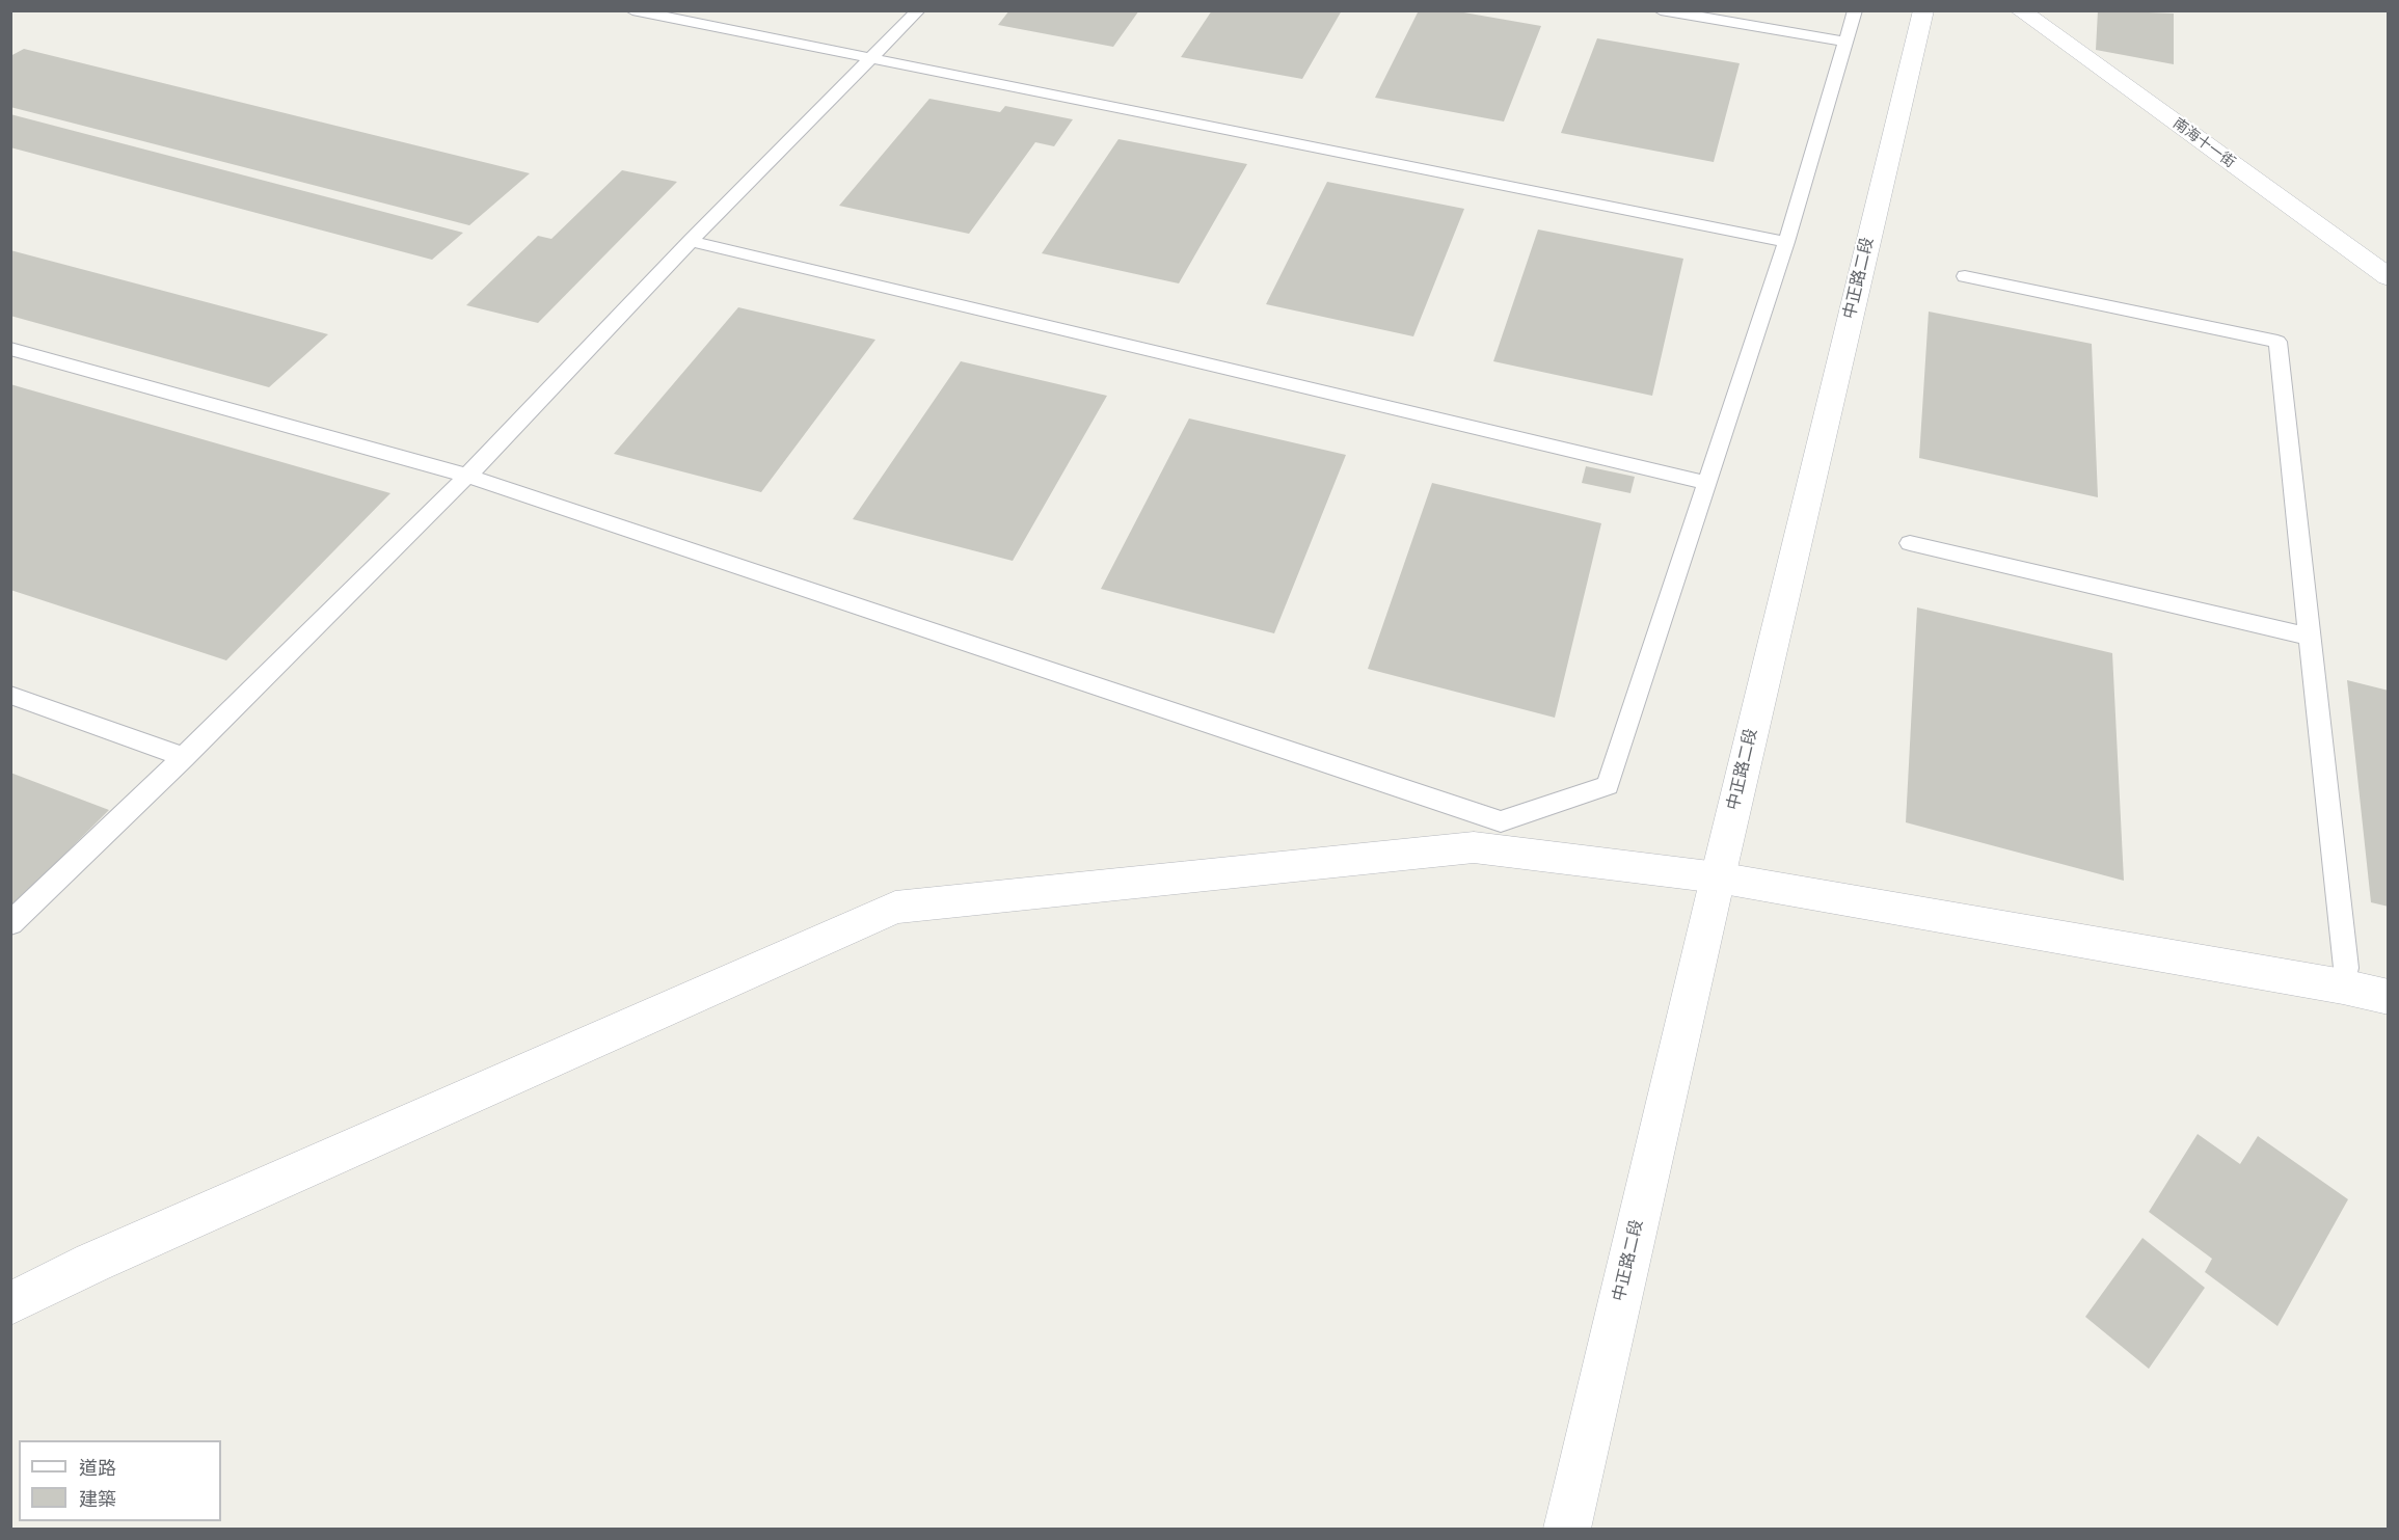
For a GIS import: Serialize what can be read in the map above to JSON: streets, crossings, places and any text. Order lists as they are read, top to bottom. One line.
{"streets":{"street":["南海十一街","中正路二段"]},"legend":["道路","建築"]}
